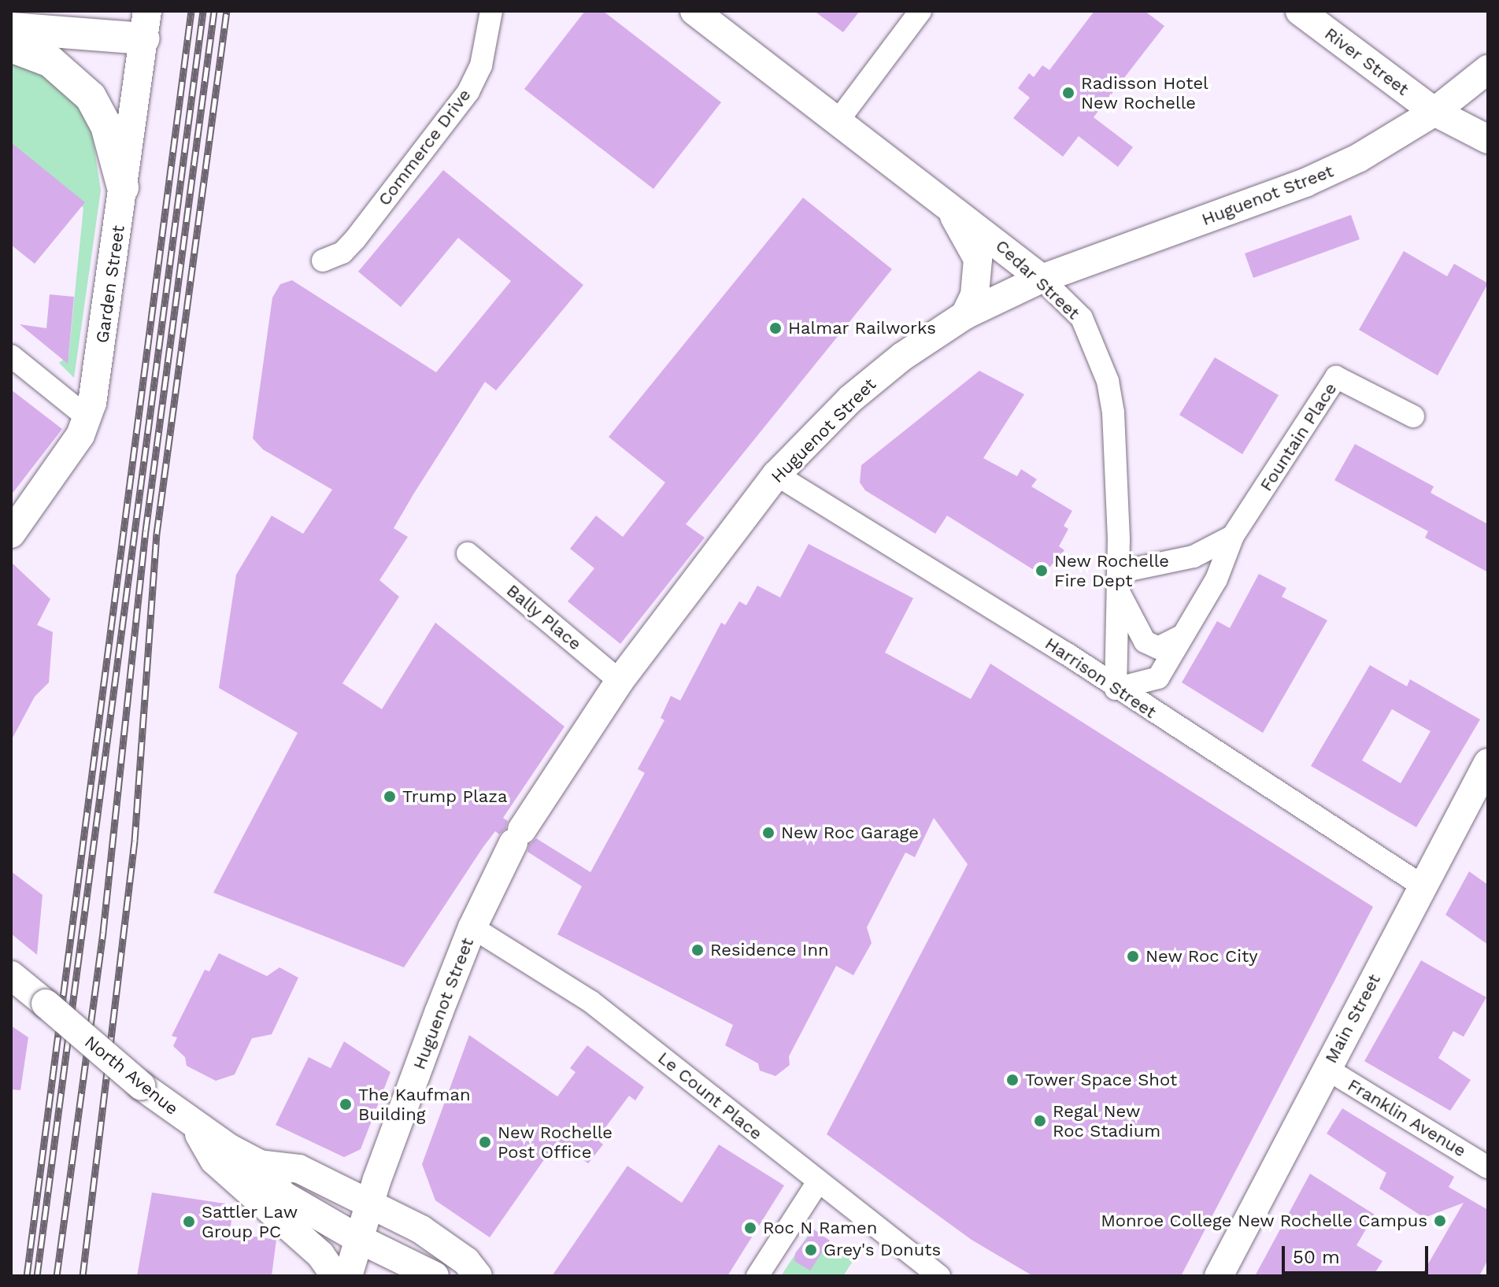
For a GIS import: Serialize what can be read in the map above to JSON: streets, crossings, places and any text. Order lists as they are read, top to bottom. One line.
{"streets":{"main road":["River Street","Huguenot Street","Cedar Street","Garden Street","Main Street","North Avenue"],"street":["Commerce Drive","Fountain Place","Bally Place","Harrison Street","Le Count Place","Franklin Avenue"]},"crossings":[["River Street","Huguenot Street"],["Huguenot Street","Cedar Street"],["Huguenot Street","Bally Place"],["Huguenot Street","Harrison Street"],["Huguenot Street","North Avenue"],["Huguenot Street","Le Count Place"],["Cedar Street","Fountain Place"],["Cedar Street","Harrison Street"],["Fountain Place","Harrison Street"],["Harrison Street","Main Street"],["Main Street","Franklin Avenue"]],"places":["Radisson Hotel New Rochelle","Halmar Railworks","New Rochelle Fire Dept","Trump Plaza","New Roc Garage","Residence Inn","New Roc City","Tower Space Shot","The Kaufman Building","Regal New Roc Stadium","New Rochelle Post Office","Monroe College New Rochelle Campus","Sattler Law Group PC","Roc N Ramen","Grey's Donuts"],"scale_bar":"50 m"}
